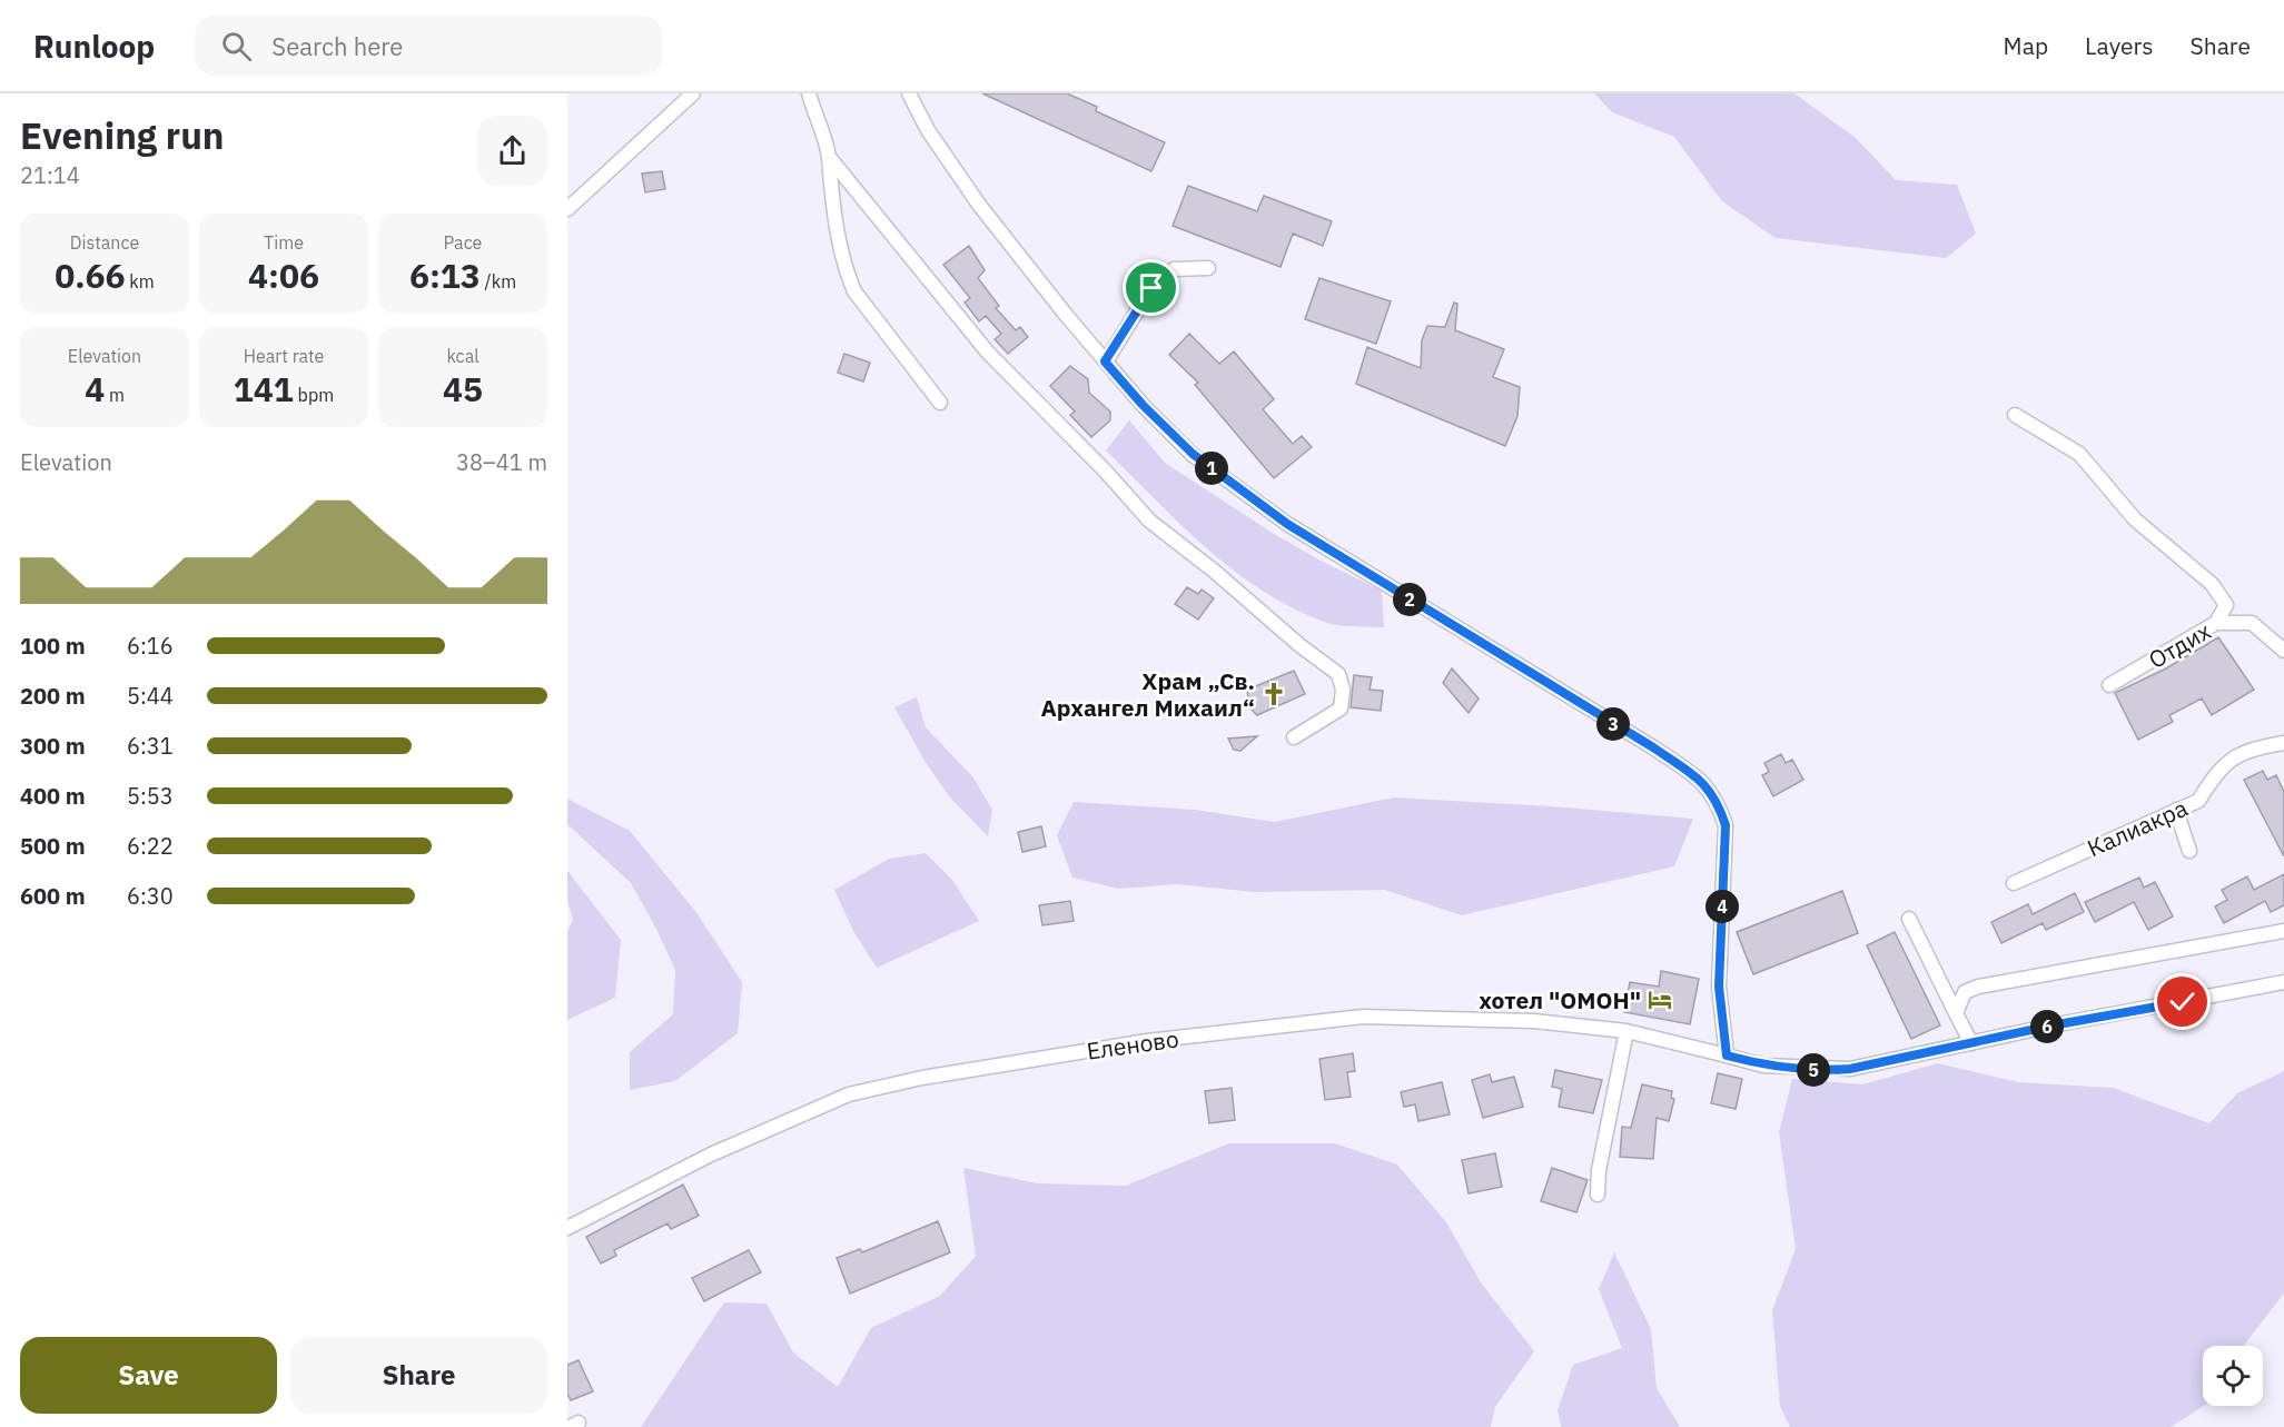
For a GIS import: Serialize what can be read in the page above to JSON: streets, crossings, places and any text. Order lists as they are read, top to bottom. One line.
{"streets":{"street":["Отдих","Калиакра","Еленово"]},"places":{"church":["Храм „Св. Архангел Михаил“"],"hotel":["хотел \"ОМОН\""]},"page":{"header":"Runloop","search":"Search here","nav":["Map","Layers","Share"],"heading":["Evening run","21:14"],"stats":[["Distance","0.66 km"],["Time","4:06"],["Pace","6:13 /km"],["Elevation","4 m"],["Heart rate","141 bpm"],["kcal","45"]],"chart":["Elevation","38–41 m"],"pins":["1","2","3","4","6","5"],"list":[{"name":"100 m","note":"6:16"},{"name":"200 m","note":"5:44"},{"name":"300 m","note":"6:31"},{"name":"400 m","note":"5:53"},{"name":"500 m","note":"6:22"},{"name":"600 m","note":"6:30"}],"buttons":["Save","Share"]}}
